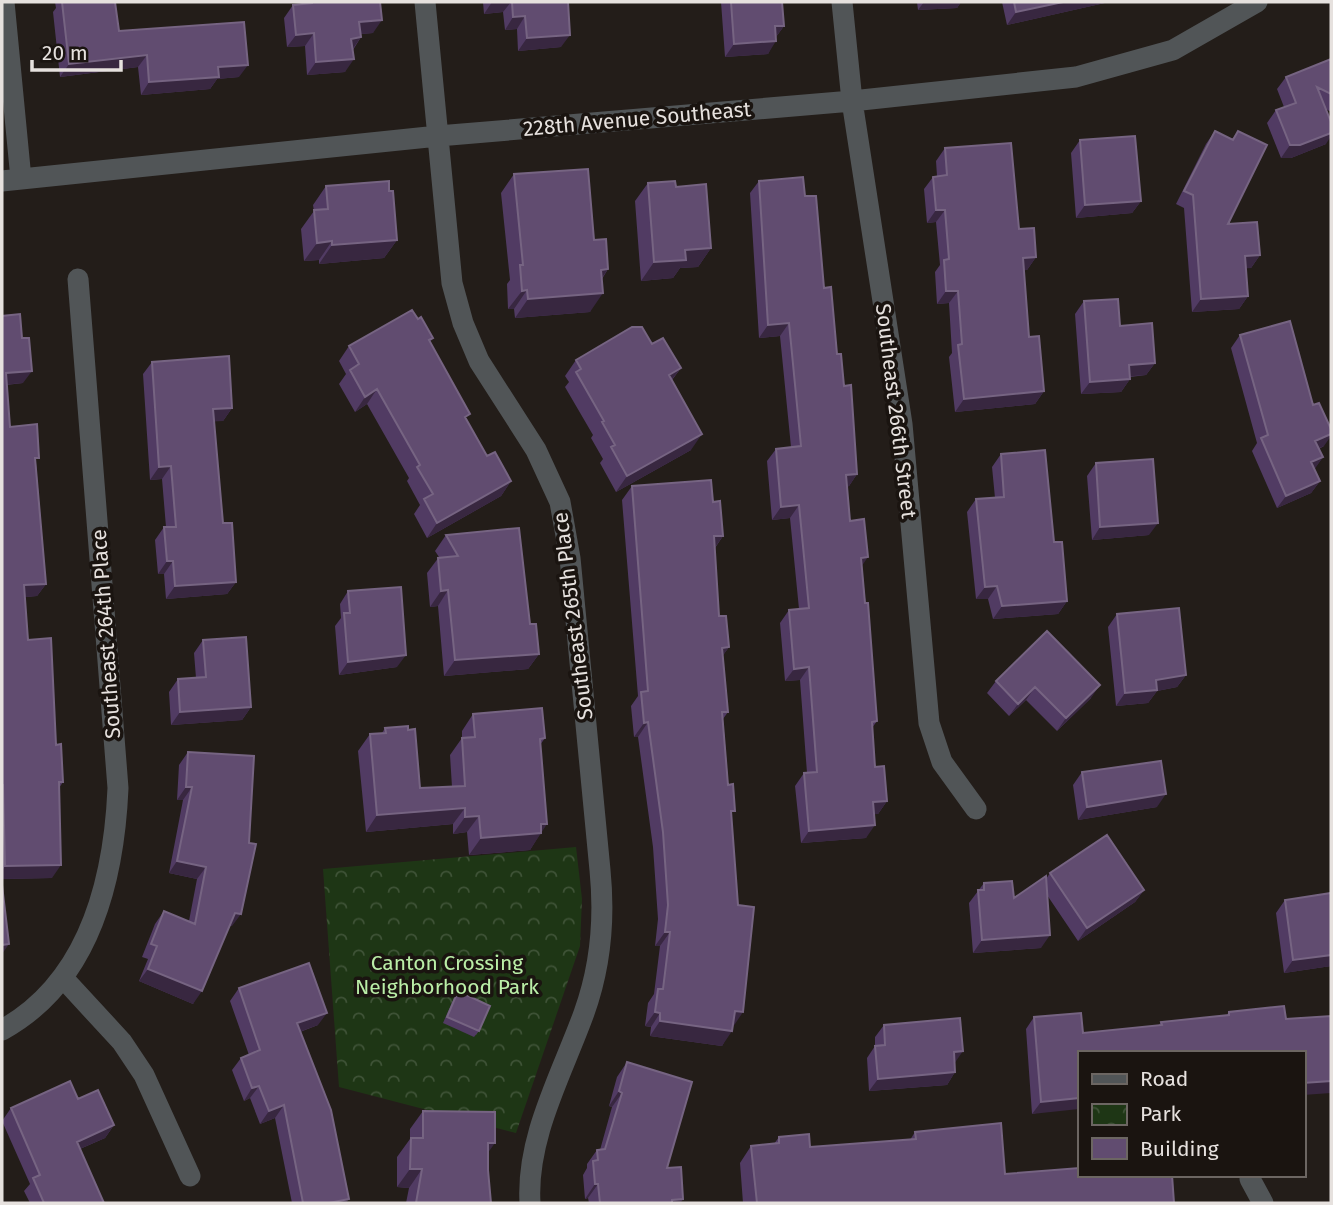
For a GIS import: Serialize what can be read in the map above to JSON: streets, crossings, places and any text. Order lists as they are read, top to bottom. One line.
{"streets":{"street":["228th Avenue Southeast","Southeast 266th Street","Southeast 265th Place","Southeast 264th Place"]},"crossings":[["228th Avenue Southeast","Southeast 266th Street"],["228th Avenue Southeast","Southeast 265th Place"]],"parks":["Canton Crossing Neighborhood Park"],"legend":["Road","Park","Building"],"scale_bar":"20 m"}
